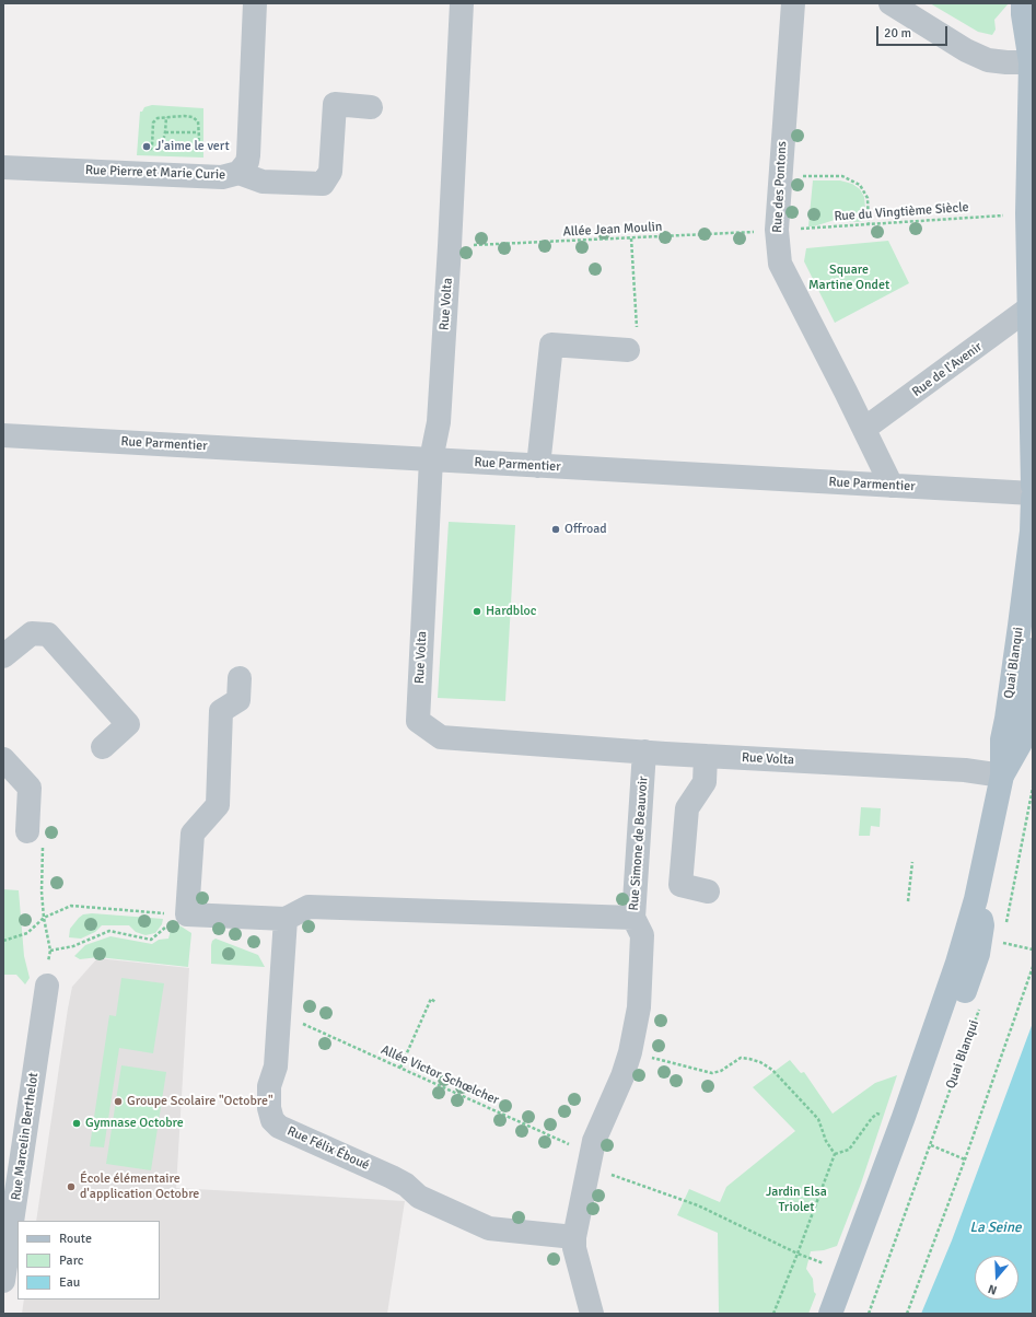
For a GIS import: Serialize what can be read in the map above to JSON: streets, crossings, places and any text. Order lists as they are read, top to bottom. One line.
{"streets":{"main road":["Quai Blanqui"],"street":["Rue Pierre et Marie Curie","Rue des Pontons","Rue Volta","Rue de l'Avenir","Rue Parmentier","Rue Simone de Beauvoir","Rue Marcelin Berthelot","Rue Félix Éboué"],"path":["Rue du Vingtième Siècle","Allée Jean Moulin","Allée Victor Schœlcher"]},"crossings":[["Rue des Pontons","Rue du Vingtième Siècle"],["Rue des Pontons","Allée Jean Moulin"],["Rue des Pontons","Rue de l'Avenir"],["Rue des Pontons","Rue Parmentier"],["Rue du Vingtième Siècle","Allée Jean Moulin"],["Allée Jean Moulin","Rue Volta"],["Rue Volta","Rue Parmentier"],["Rue Volta","Quai Blanqui"],["Rue Volta","Rue Simone de Beauvoir"],["Rue Simone de Beauvoir","Allée Victor Schœlcher"],["Rue Simone de Beauvoir","Rue Félix Éboué"],["Allée Victor Schœlcher","Rue Félix Éboué"]],"water":["La Seine"],"parks":["Square Martine Ondet","Jardin Elsa Triolet"],"places":["J'aime le vert","Offroad","Hardbloc","Groupe Scolaire \"Octobre\"","Gymnase Octobre","École élémentaire d'application Octobre"],"legend":["Route","Parc","Eau"],"scale_bar":"20 m","north":"bottom"}
